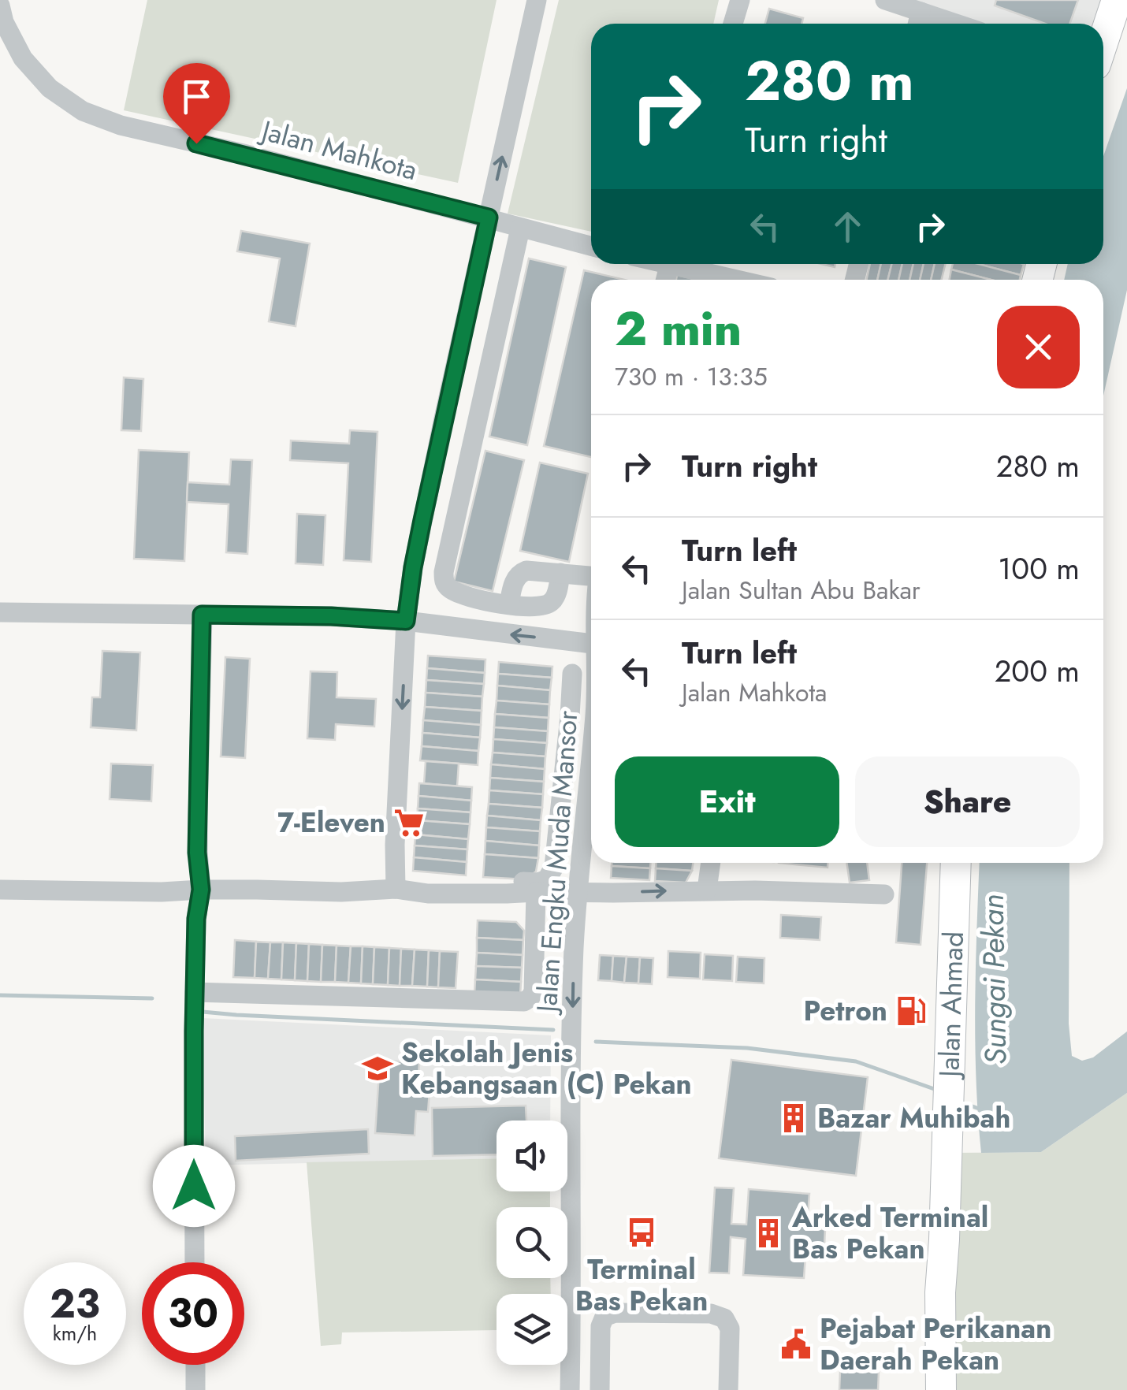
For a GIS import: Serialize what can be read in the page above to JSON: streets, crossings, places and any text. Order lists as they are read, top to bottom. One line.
{"streets":{"highway":["Jalan Ahmad"],"street":["Jalan Mahkota","Jalan Engku Muda Mansor"]},"one_way":["Jalan Engku Muda Mansor"],"water":["Sungai Pekan"],"places":{"supermarket":["7-Eleven"],"fuel station":["Petron"],"school or university":["Sekolah Jenis Kebangsaan (C) Pekan"],"building":["Bazar Muhibah","Arked Terminal Bas Pekan"],"bus stop":["Terminal Bas Pekan"],"public building":["Pejabat Perikanan Daerah Pekan"]},"page":{"turn":["280 m","Turn right"],"heading":["2 min","730 m · 13:35"],"list":[{"name":"Turn right","value":"280 m"},{"name":"Turn left","note":"Jalan Sultan Abu Bakar","value":"100 m"},{"name":"Turn left","note":"Jalan Mahkota","value":"200 m"}],"buttons":["Exit","Share"],"speed":"23 km/h","limit":"30"}}
